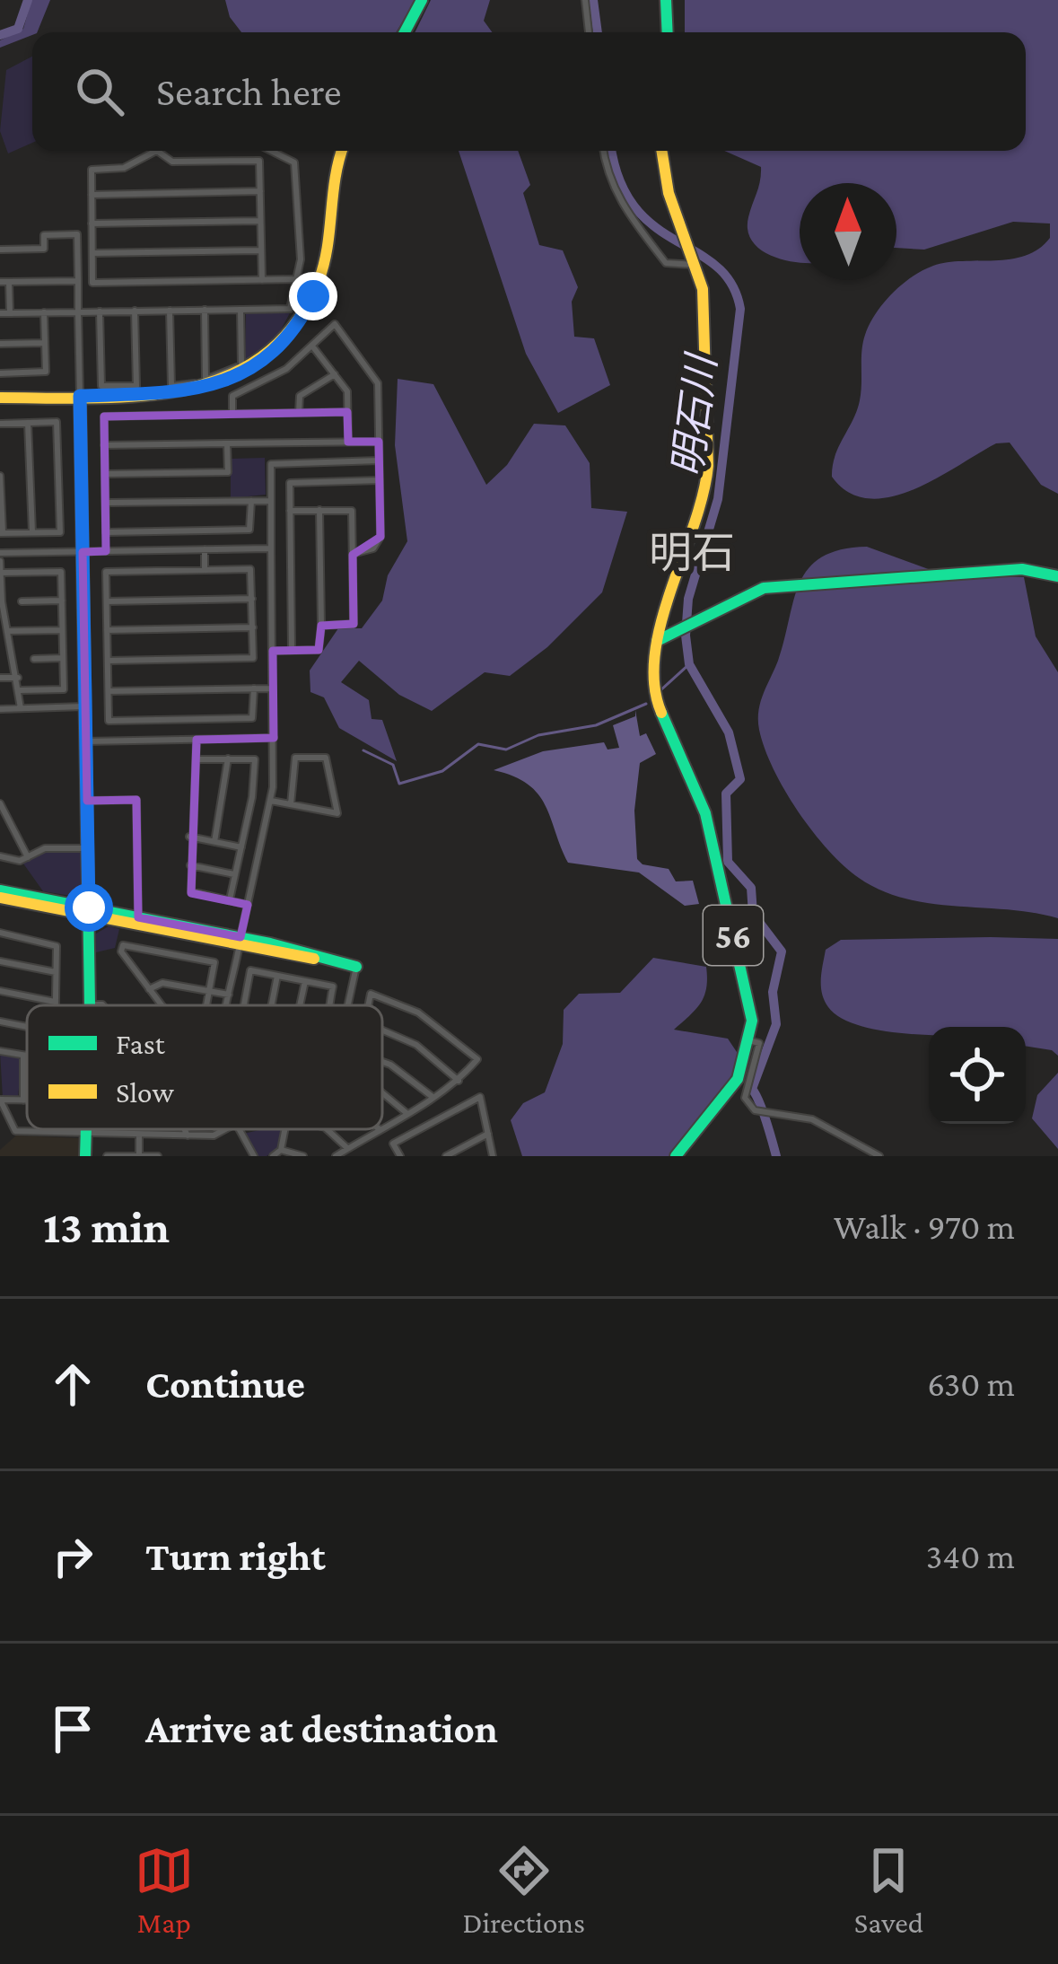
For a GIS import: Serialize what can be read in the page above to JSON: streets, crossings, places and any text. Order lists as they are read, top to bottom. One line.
{"streets":{"street":["56"]},"districts":["明石"],"water":["明石川"],"legend":["Fast","Slow"],"north":"top","page":{"search":"Search here","heading":["13 min","Walk · 970 m"],"list":[["Continue","630 m"],["Turn right","340 m"],"Arrive at destination"],"nav":["Map","Directions","Saved"]}}
